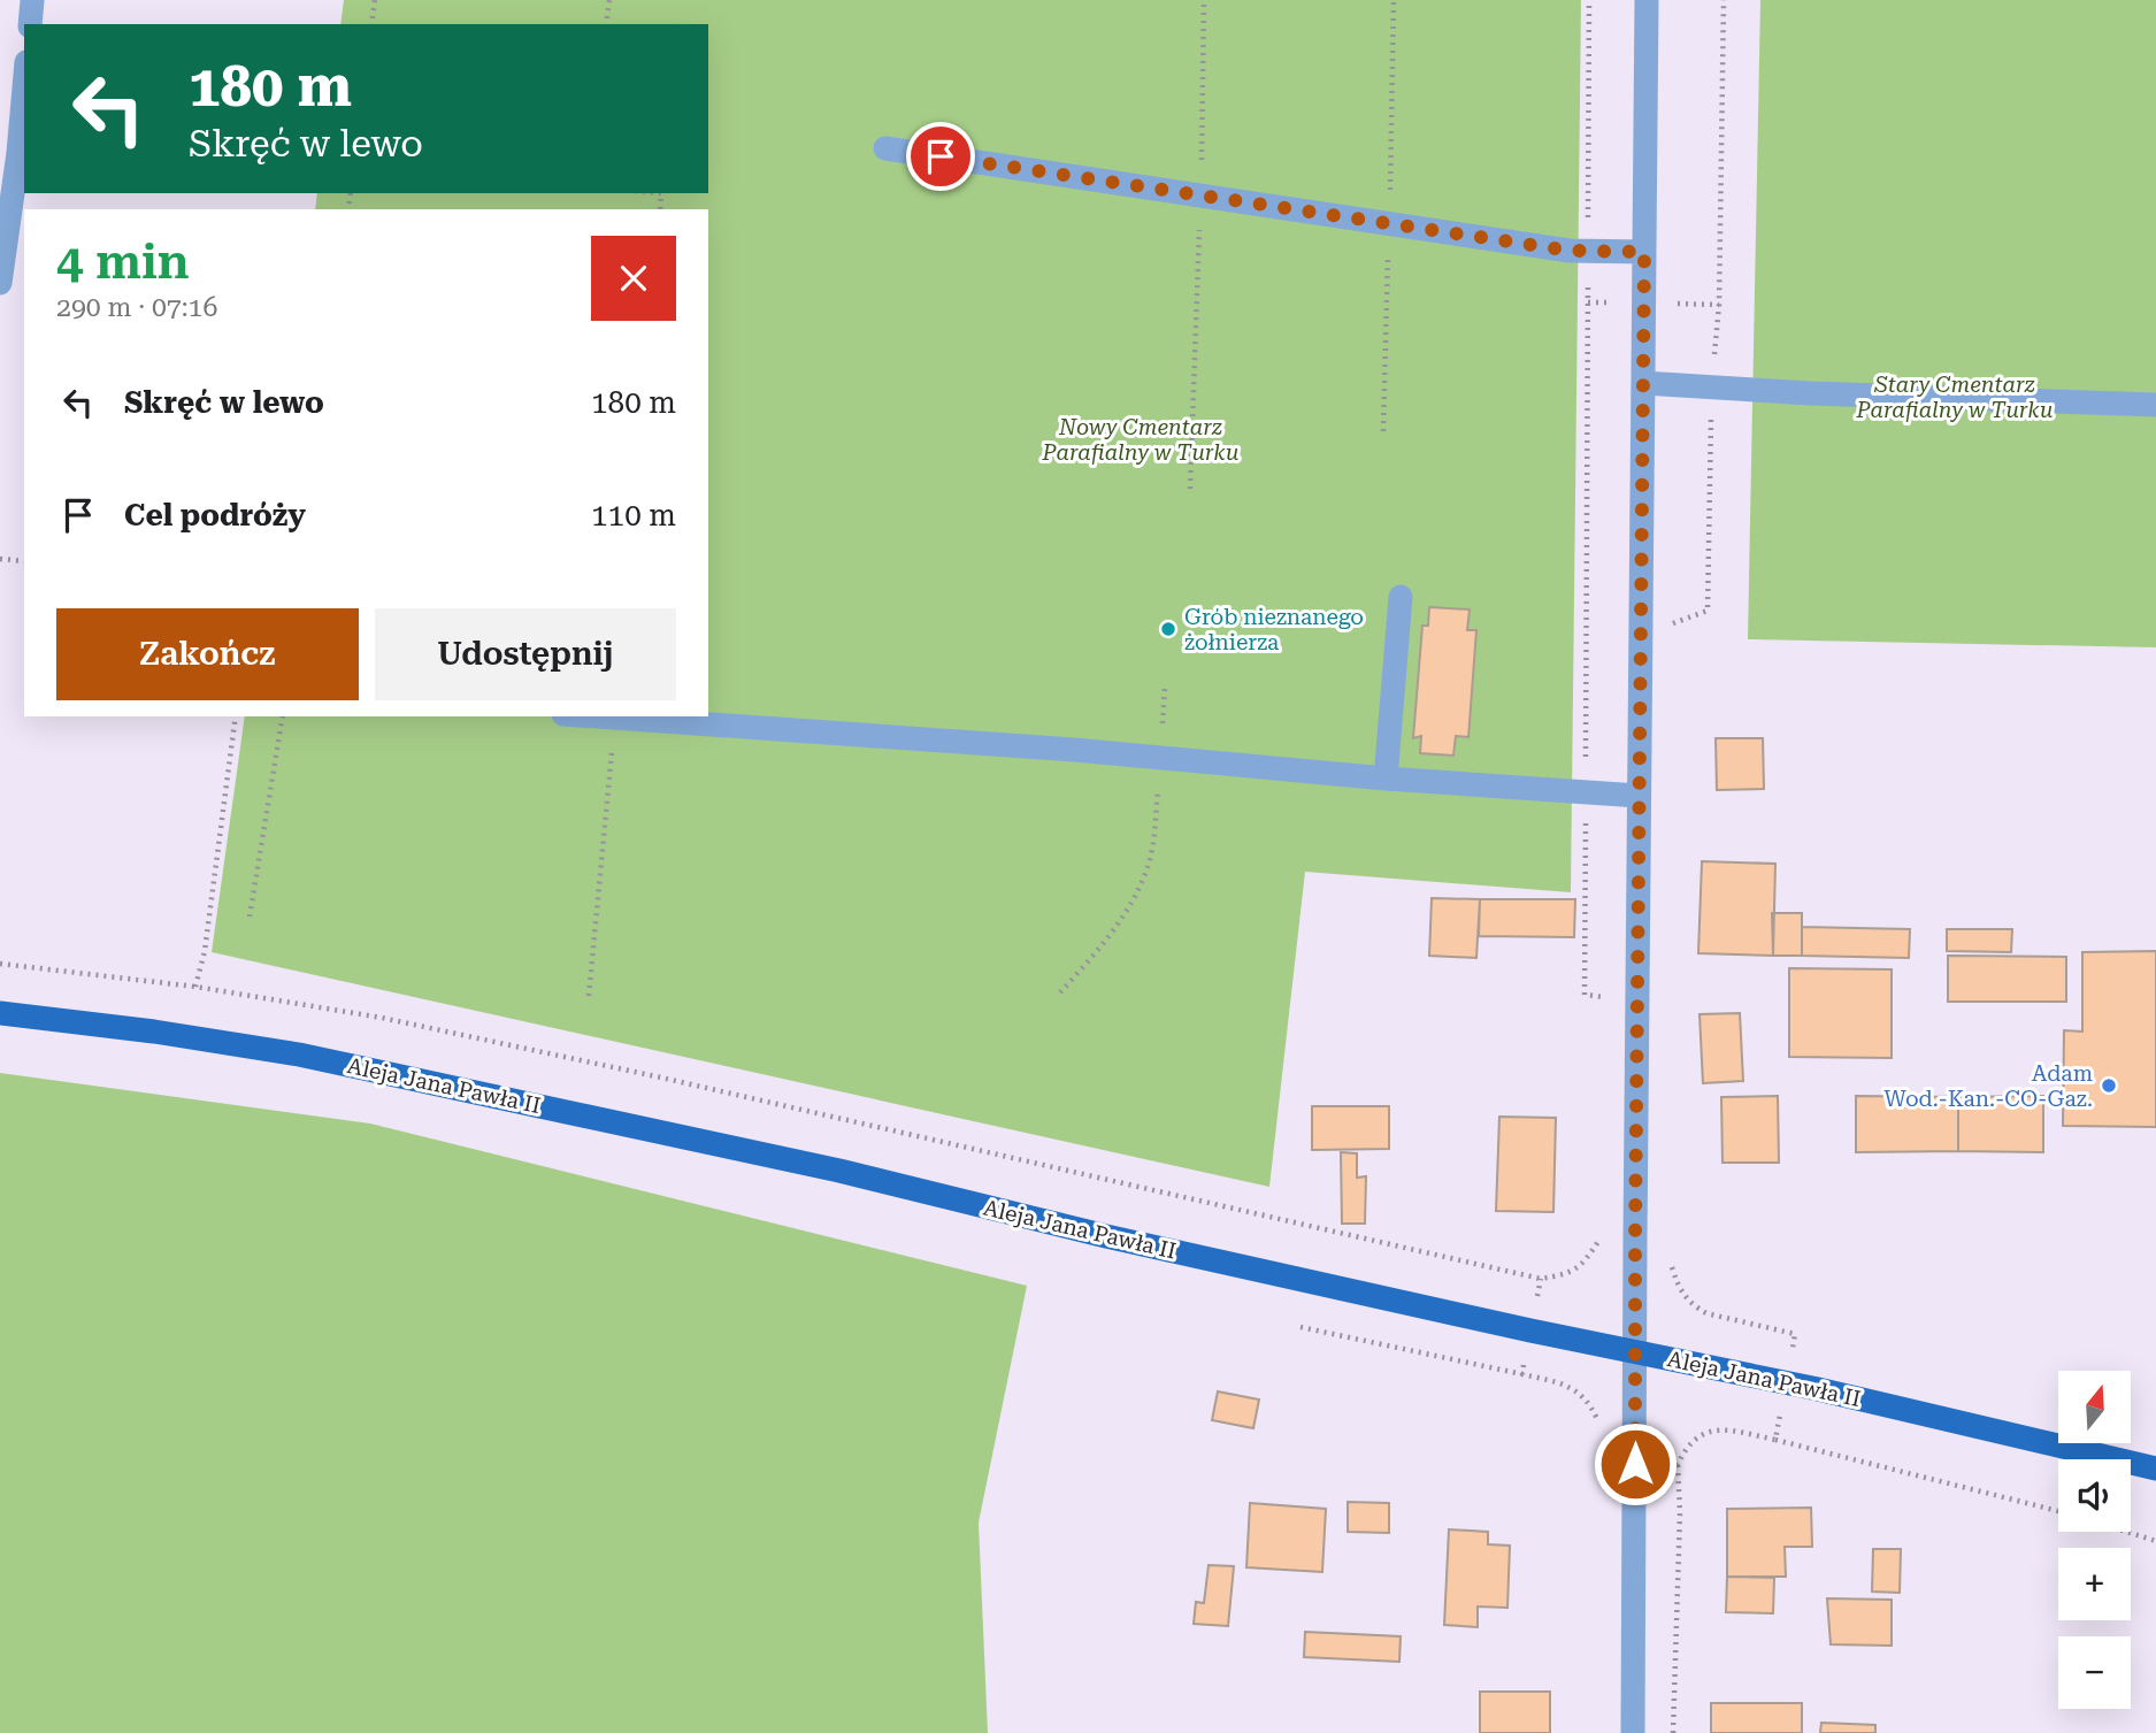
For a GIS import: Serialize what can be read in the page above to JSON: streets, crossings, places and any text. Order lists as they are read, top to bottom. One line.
{"streets":{"main road":["Aleja Jana Pawła II"]},"parks":["Stary Cmentarz Parafialny w Turku","Nowy Cmentarz Parafialny w Turku"],"places":["Grób nieznanego żołnierza","Adam Wod.-Kan.-CO-Gaz."],"north":"top","page":{"turn":["180 m","Skręć w lewo"],"heading":["4 min","290 m · 07:16"],"list":[{"name":"Skręć w lewo","value":"180 m"},{"name":"Cel podróży","value":"110 m"}],"buttons":["Zakończ","Udostępnij"],"map_buttons":["+","−"]}}
